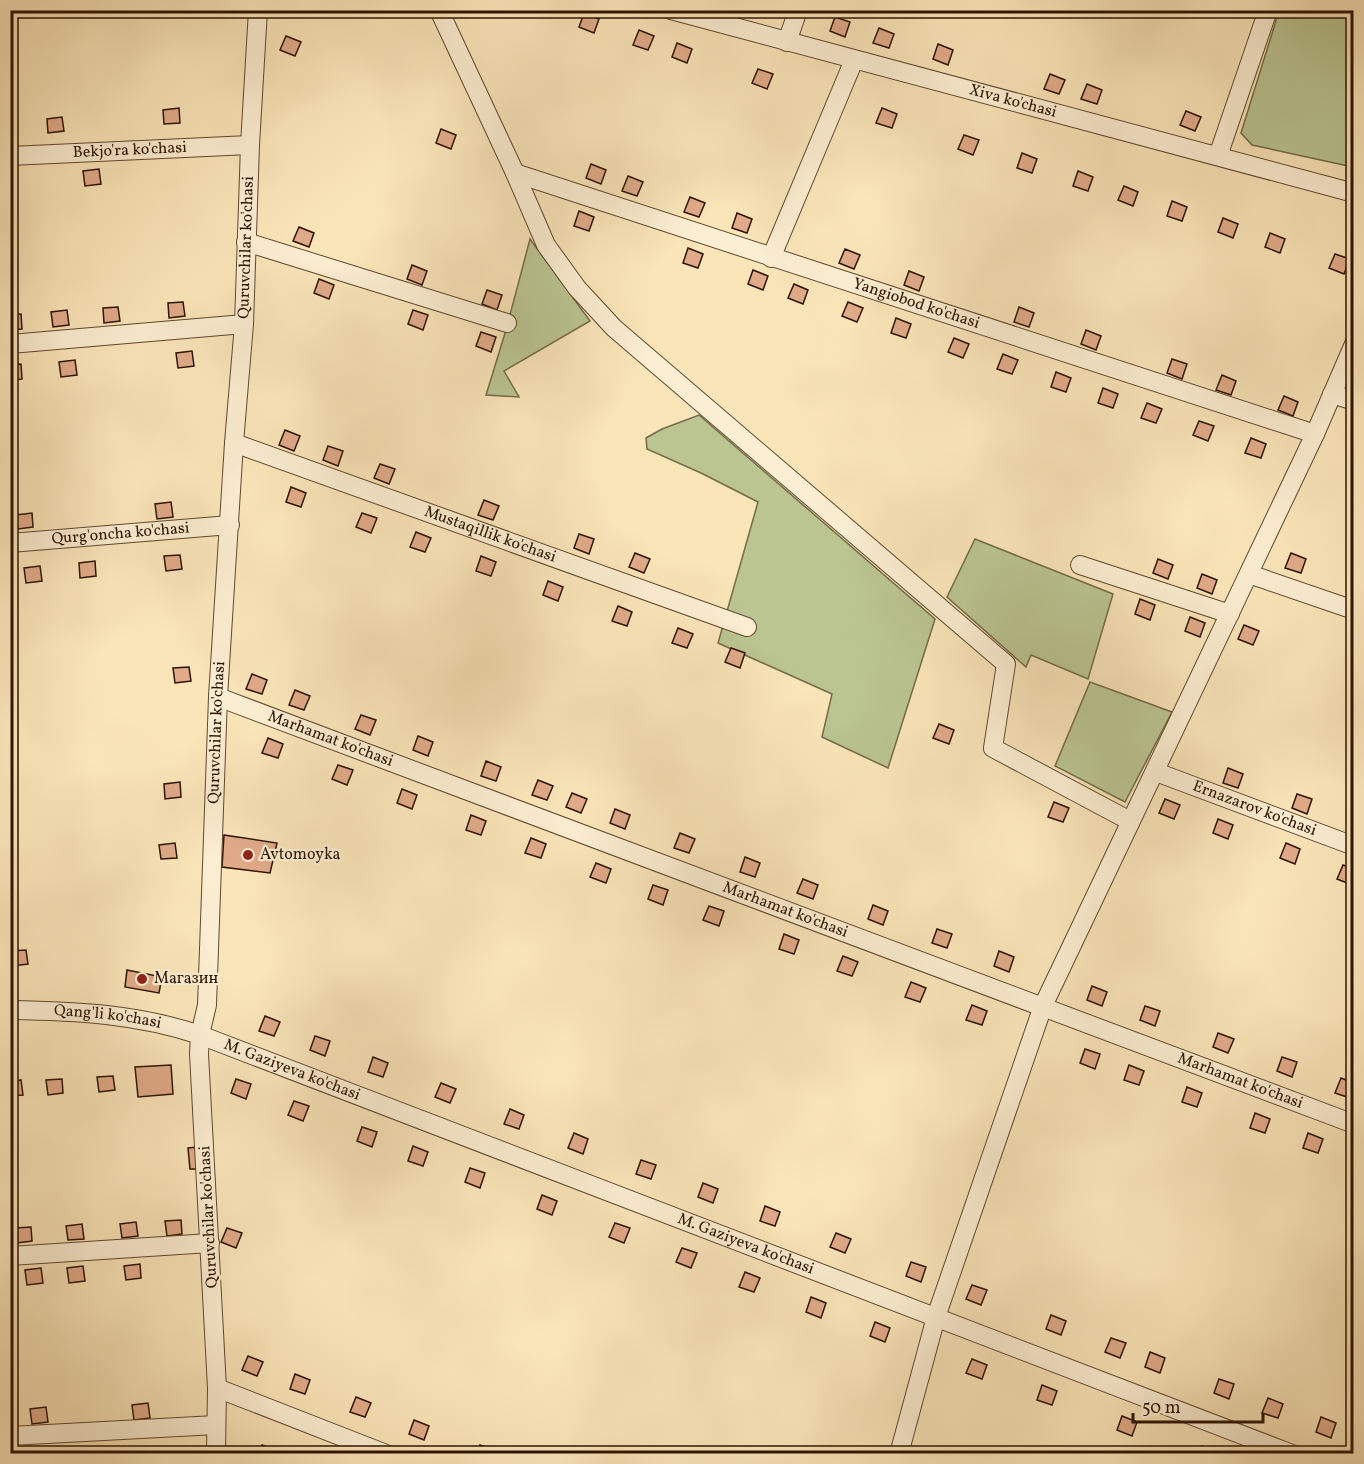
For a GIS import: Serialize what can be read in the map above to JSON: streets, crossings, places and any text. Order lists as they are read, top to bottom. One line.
{"streets":{"street":["Xiva ko'chasi","Bekjo'ra ko'chasi","Quruvchilar ko'chasi","Yangiobod ko'chasi","Qurg'oncha ko'chasi","Mustaqillik ko'chasi","Marhamat ko'chasi","Ernazarov ko'chasi","Qang'li ko'chasi","M. Gaziyeva ko'chasi"]},"crossings":[["Bekjo'ra ko'chasi","Quruvchilar ko'chasi"],["Quruvchilar ko'chasi","Qurg'oncha ko'chasi"],["Quruvchilar ko'chasi","Mustaqillik ko'chasi"],["Quruvchilar ko'chasi","Marhamat ko'chasi"],["Quruvchilar ko'chasi","Qang'li ko'chasi"],["Quruvchilar ko'chasi","M. Gaziyeva ko'chasi"],["Qang'li ko'chasi","M. Gaziyeva ko'chasi"]],"places":["Avtomoyka","Магазин"],"scale_bar":"50 m"}
